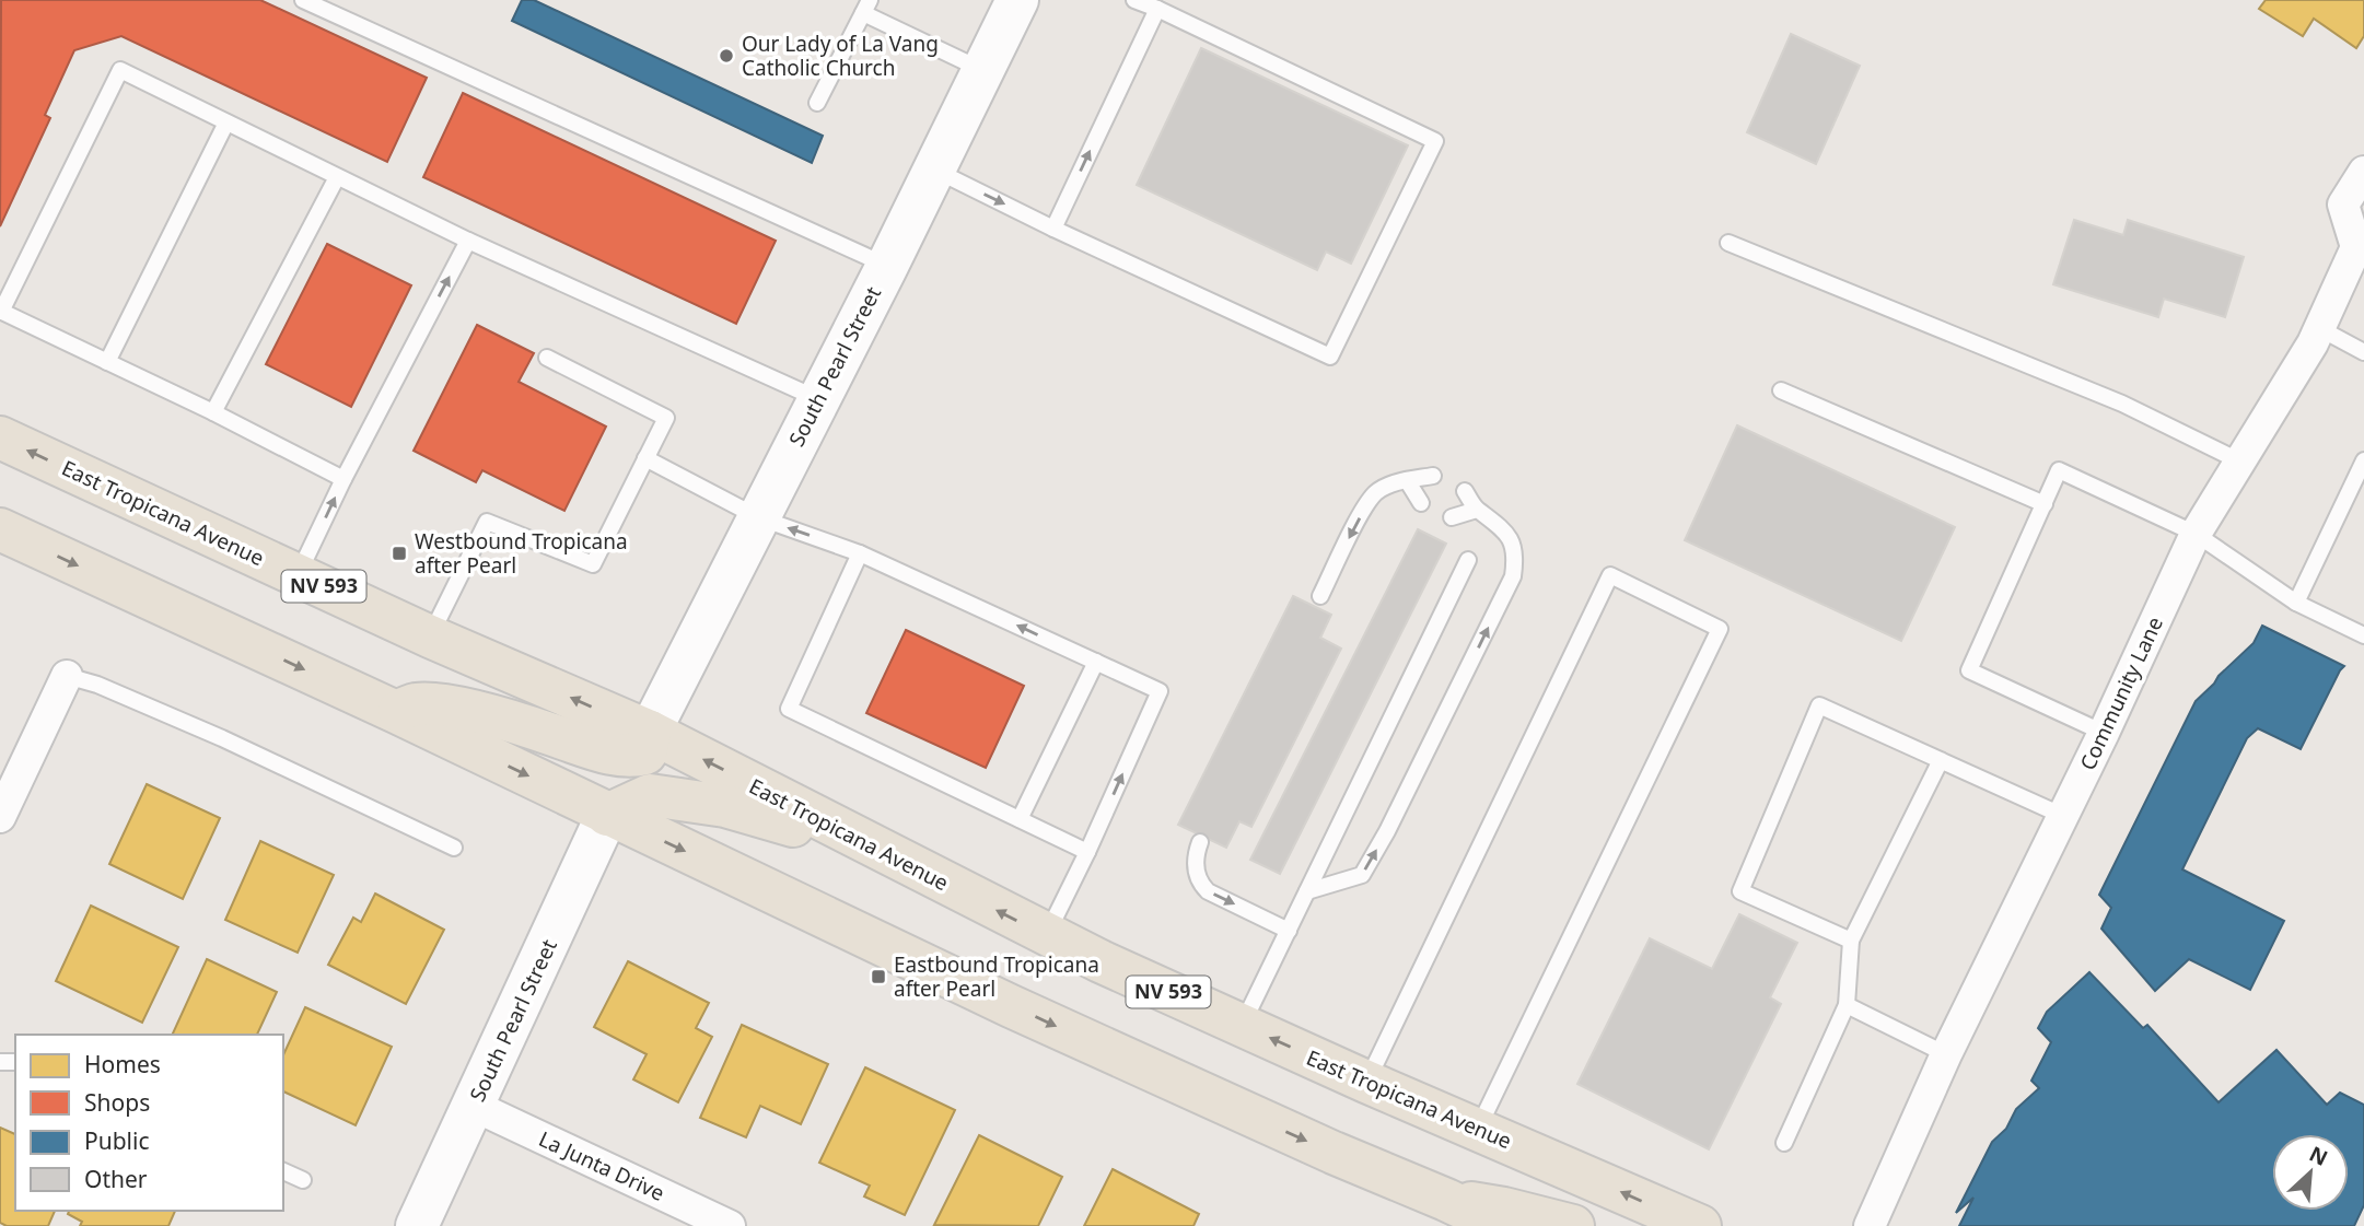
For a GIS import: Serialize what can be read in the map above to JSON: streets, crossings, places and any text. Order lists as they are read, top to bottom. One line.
{"streets":{"main road":["East Tropicana Avenue","NV 593"],"street":["South Pearl Street","Community Lane","La Junta Drive"]},"crossings":[["South Pearl Street","East Tropicana Avenue"],["South Pearl Street","La Junta Drive"]],"places":{"other":["Our Lady of La Vang Catholic Church"],"transit":["Westbound Tropicana after Pearl","Eastbound Tropicana after Pearl"]},"legend":["Homes","Shops","Public","Other"],"north":"top right"}
